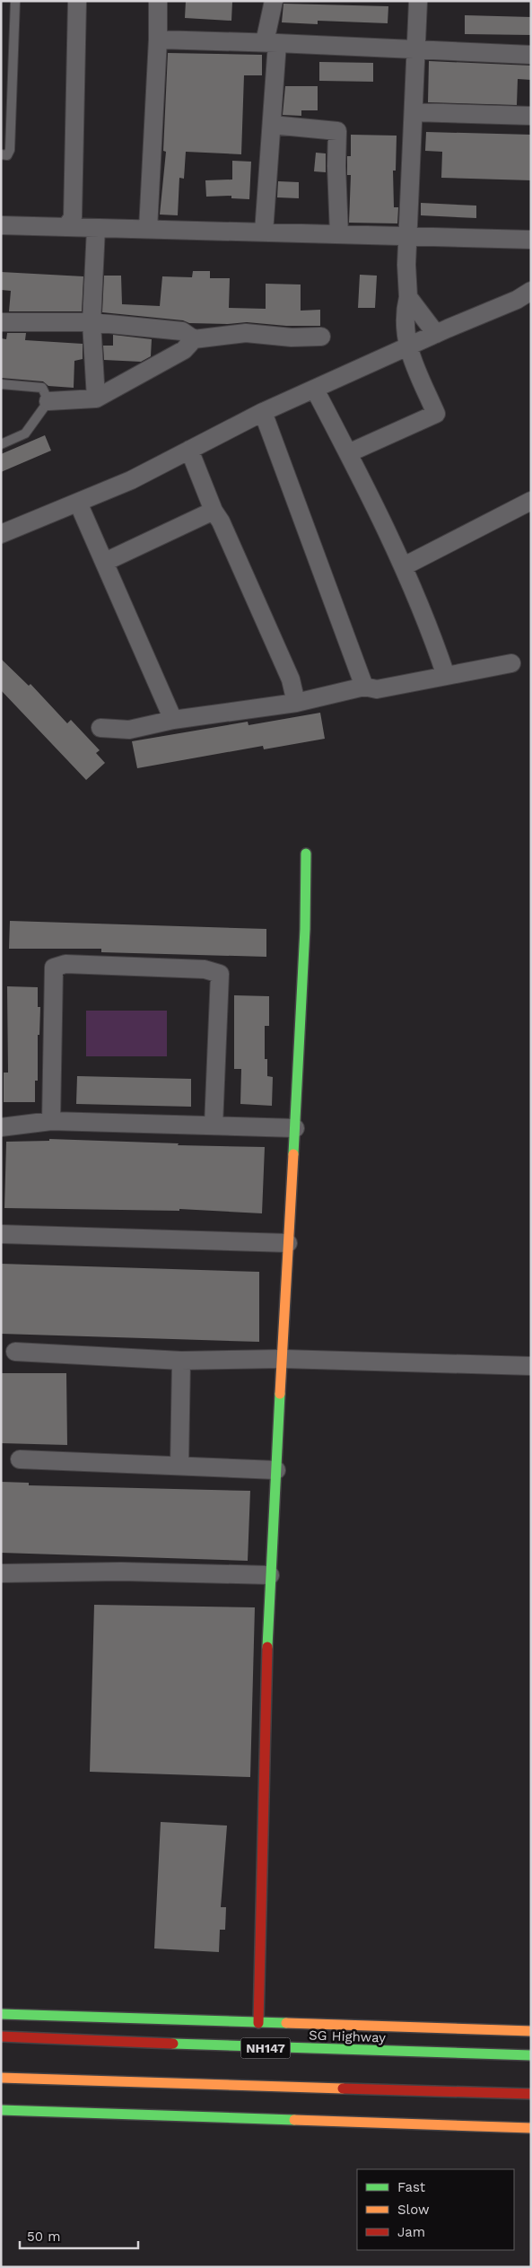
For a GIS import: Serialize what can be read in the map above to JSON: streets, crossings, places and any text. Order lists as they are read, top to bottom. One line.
{"streets":{"main road":["SG Highway","NH147"]},"legend":["Fast","Slow","Jam"],"scale_bar":"50 m"}
